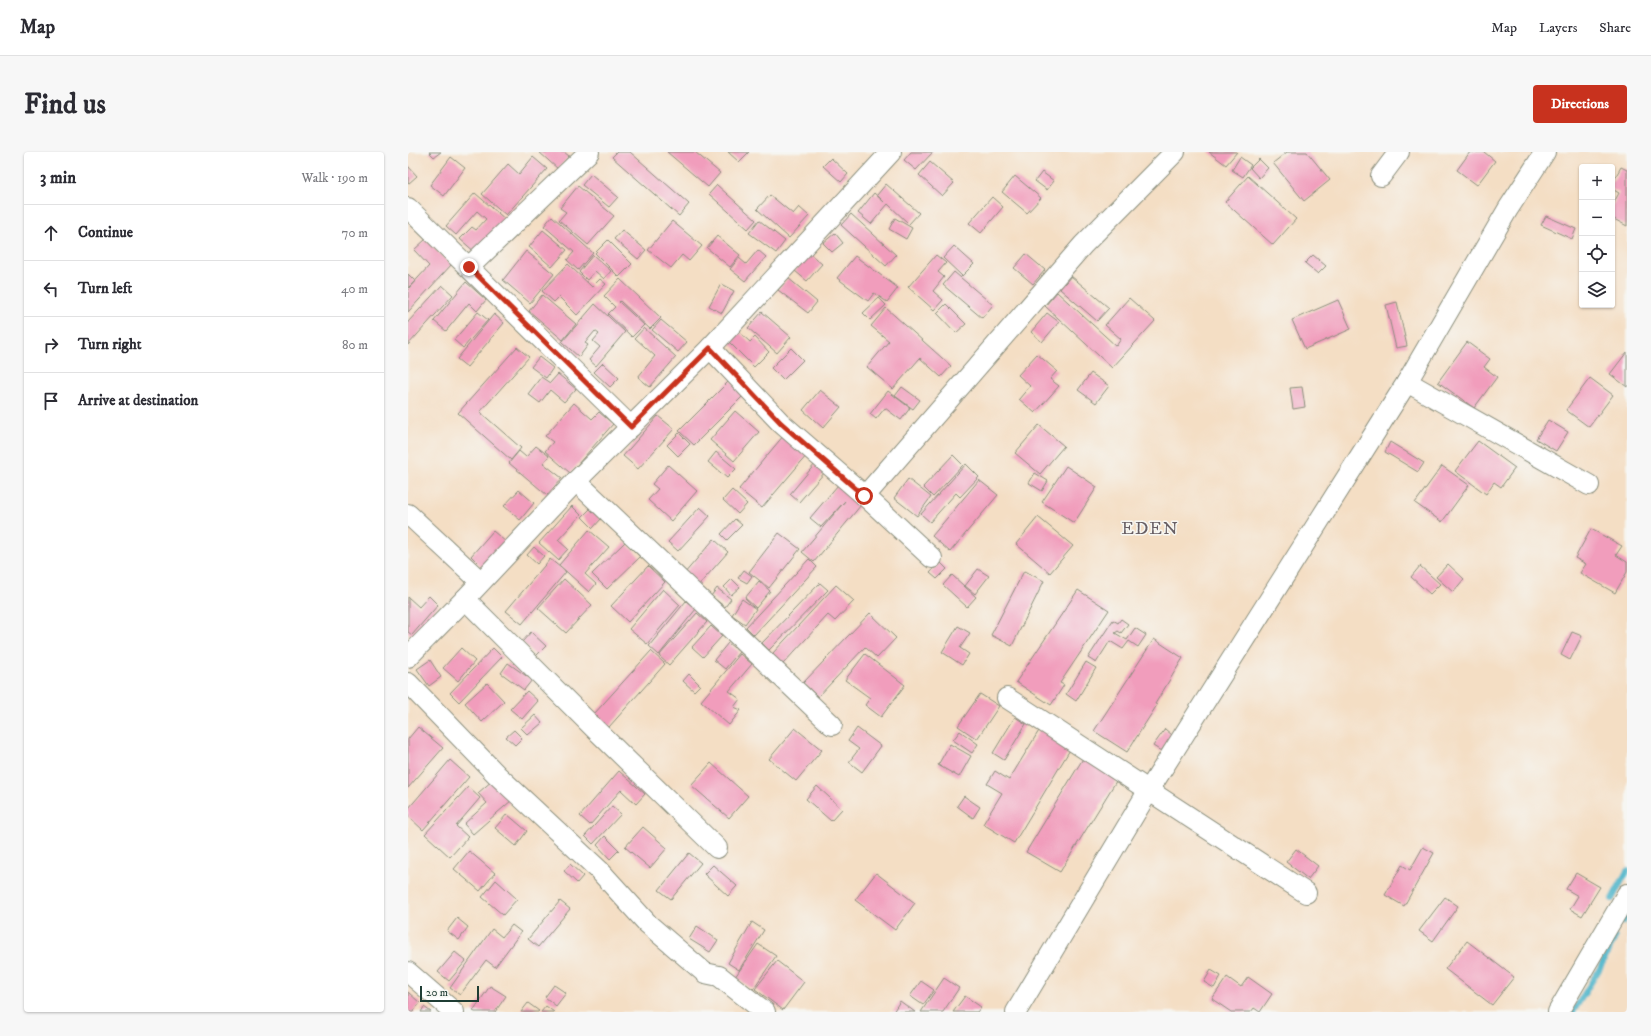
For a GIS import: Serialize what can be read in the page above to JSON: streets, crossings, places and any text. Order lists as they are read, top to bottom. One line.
{"districts":["EDEN"],"scale_bar":"20 m","page":{"header":"Map","nav":["Map","Layers","Share"],"buttons":"Directions","title":"Find us","heading":["3 min","Walk · 190 m"],"map_buttons":["+","−"],"list":[["Continue","70 m"],["Turn left","40 m"],["Turn right","80 m"],"Arrive at destination"],"scale":"20 m"}}
